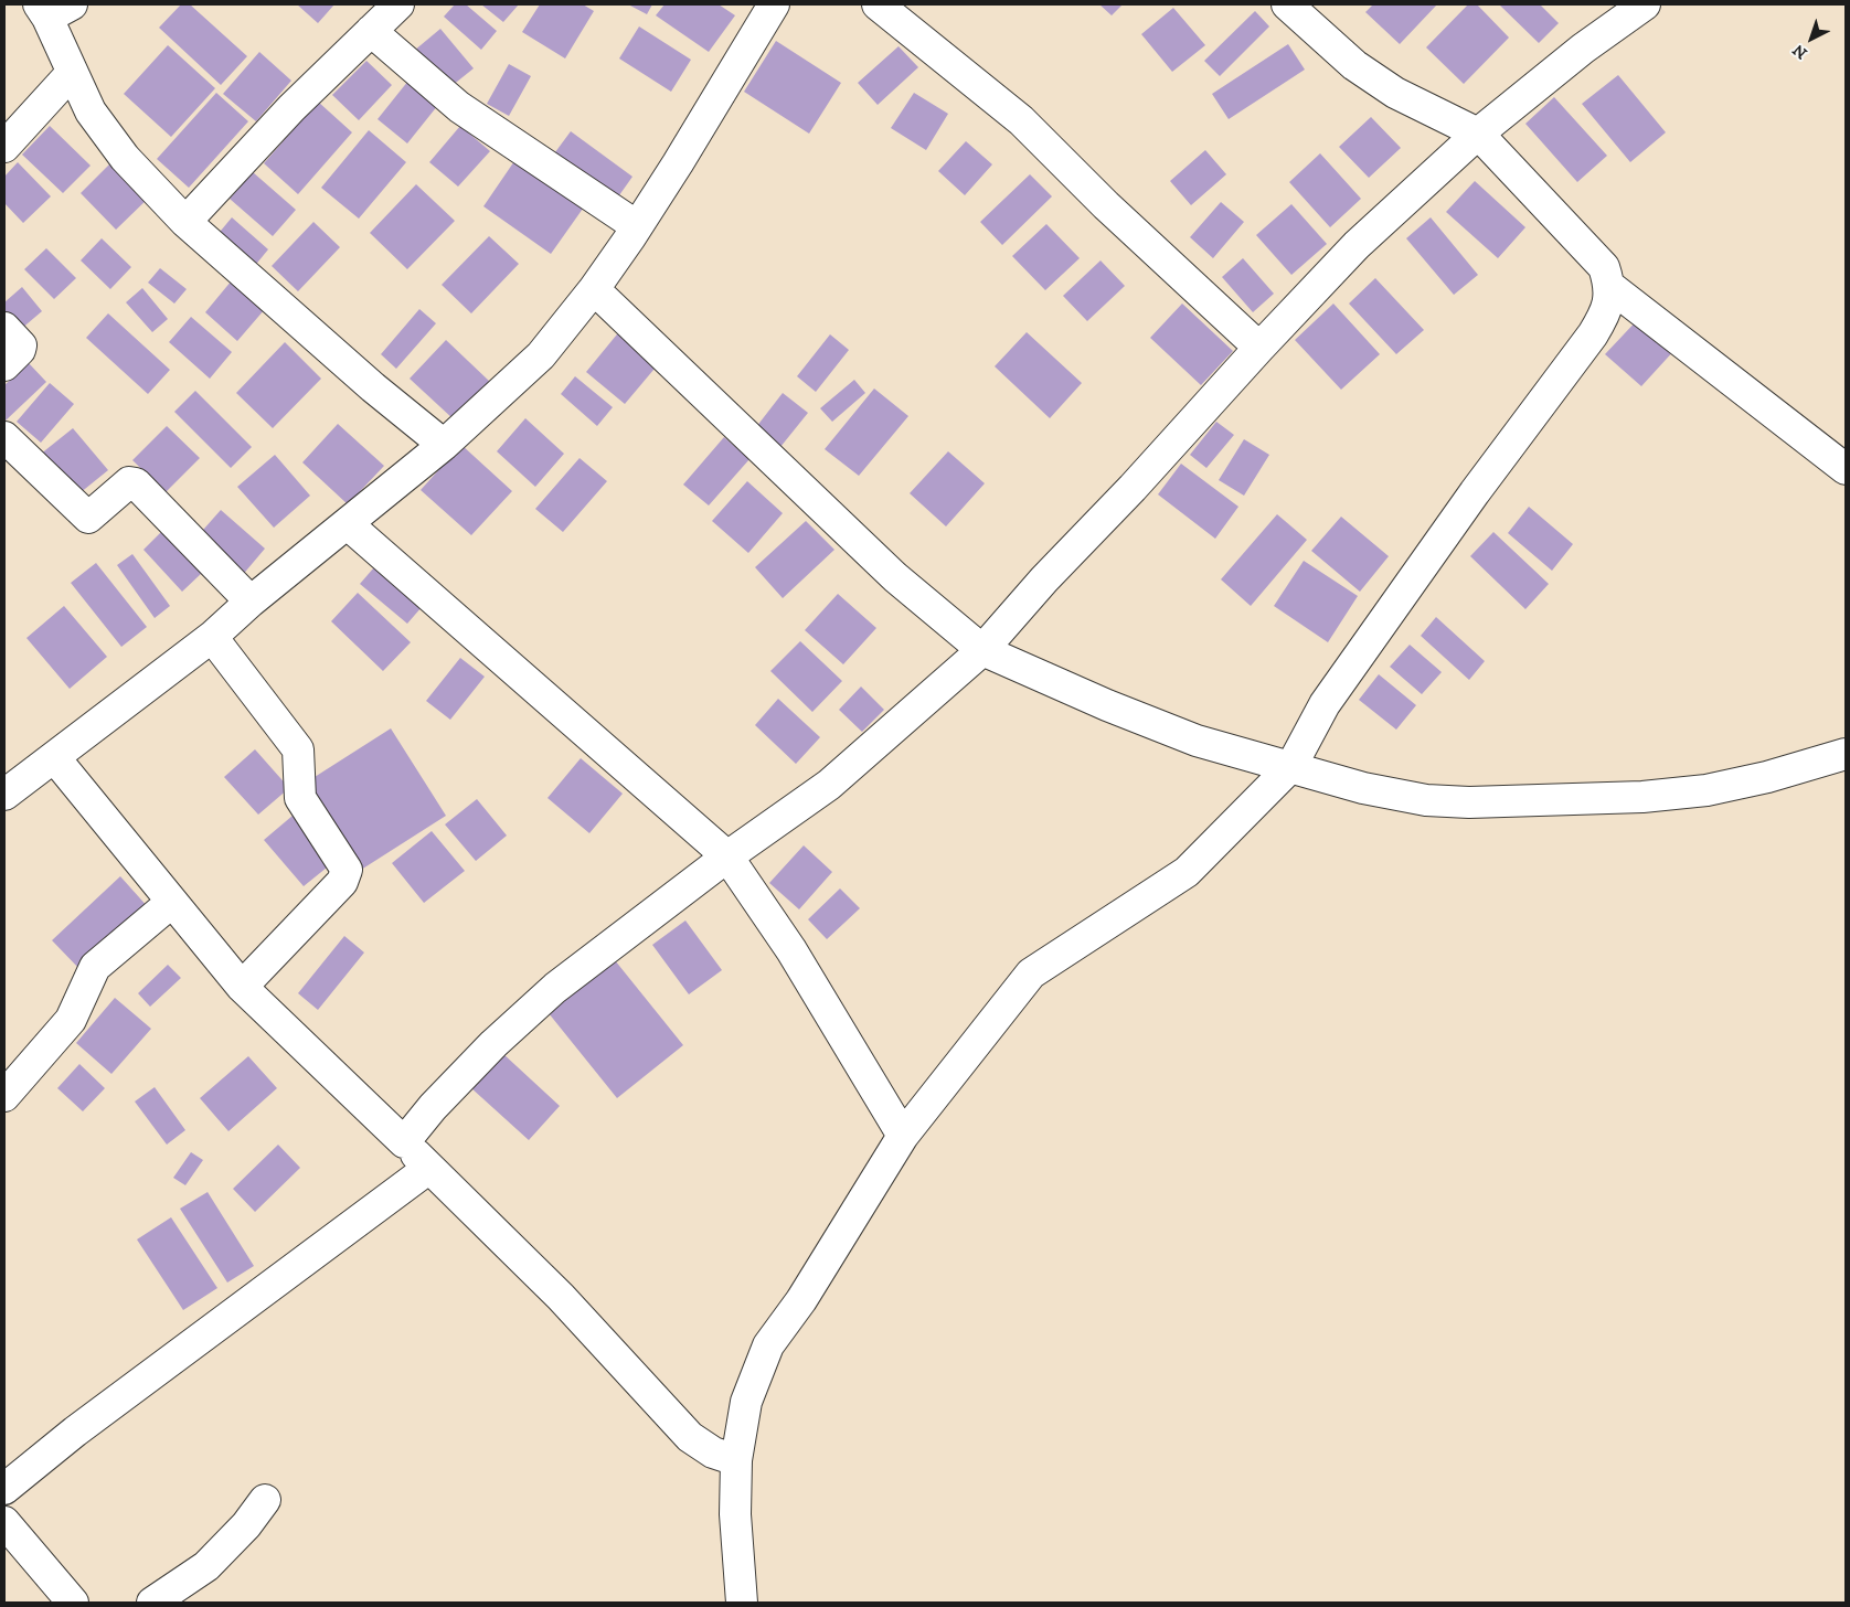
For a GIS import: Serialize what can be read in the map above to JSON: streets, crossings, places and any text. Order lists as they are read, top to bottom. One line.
{"north":"bottom left"}
